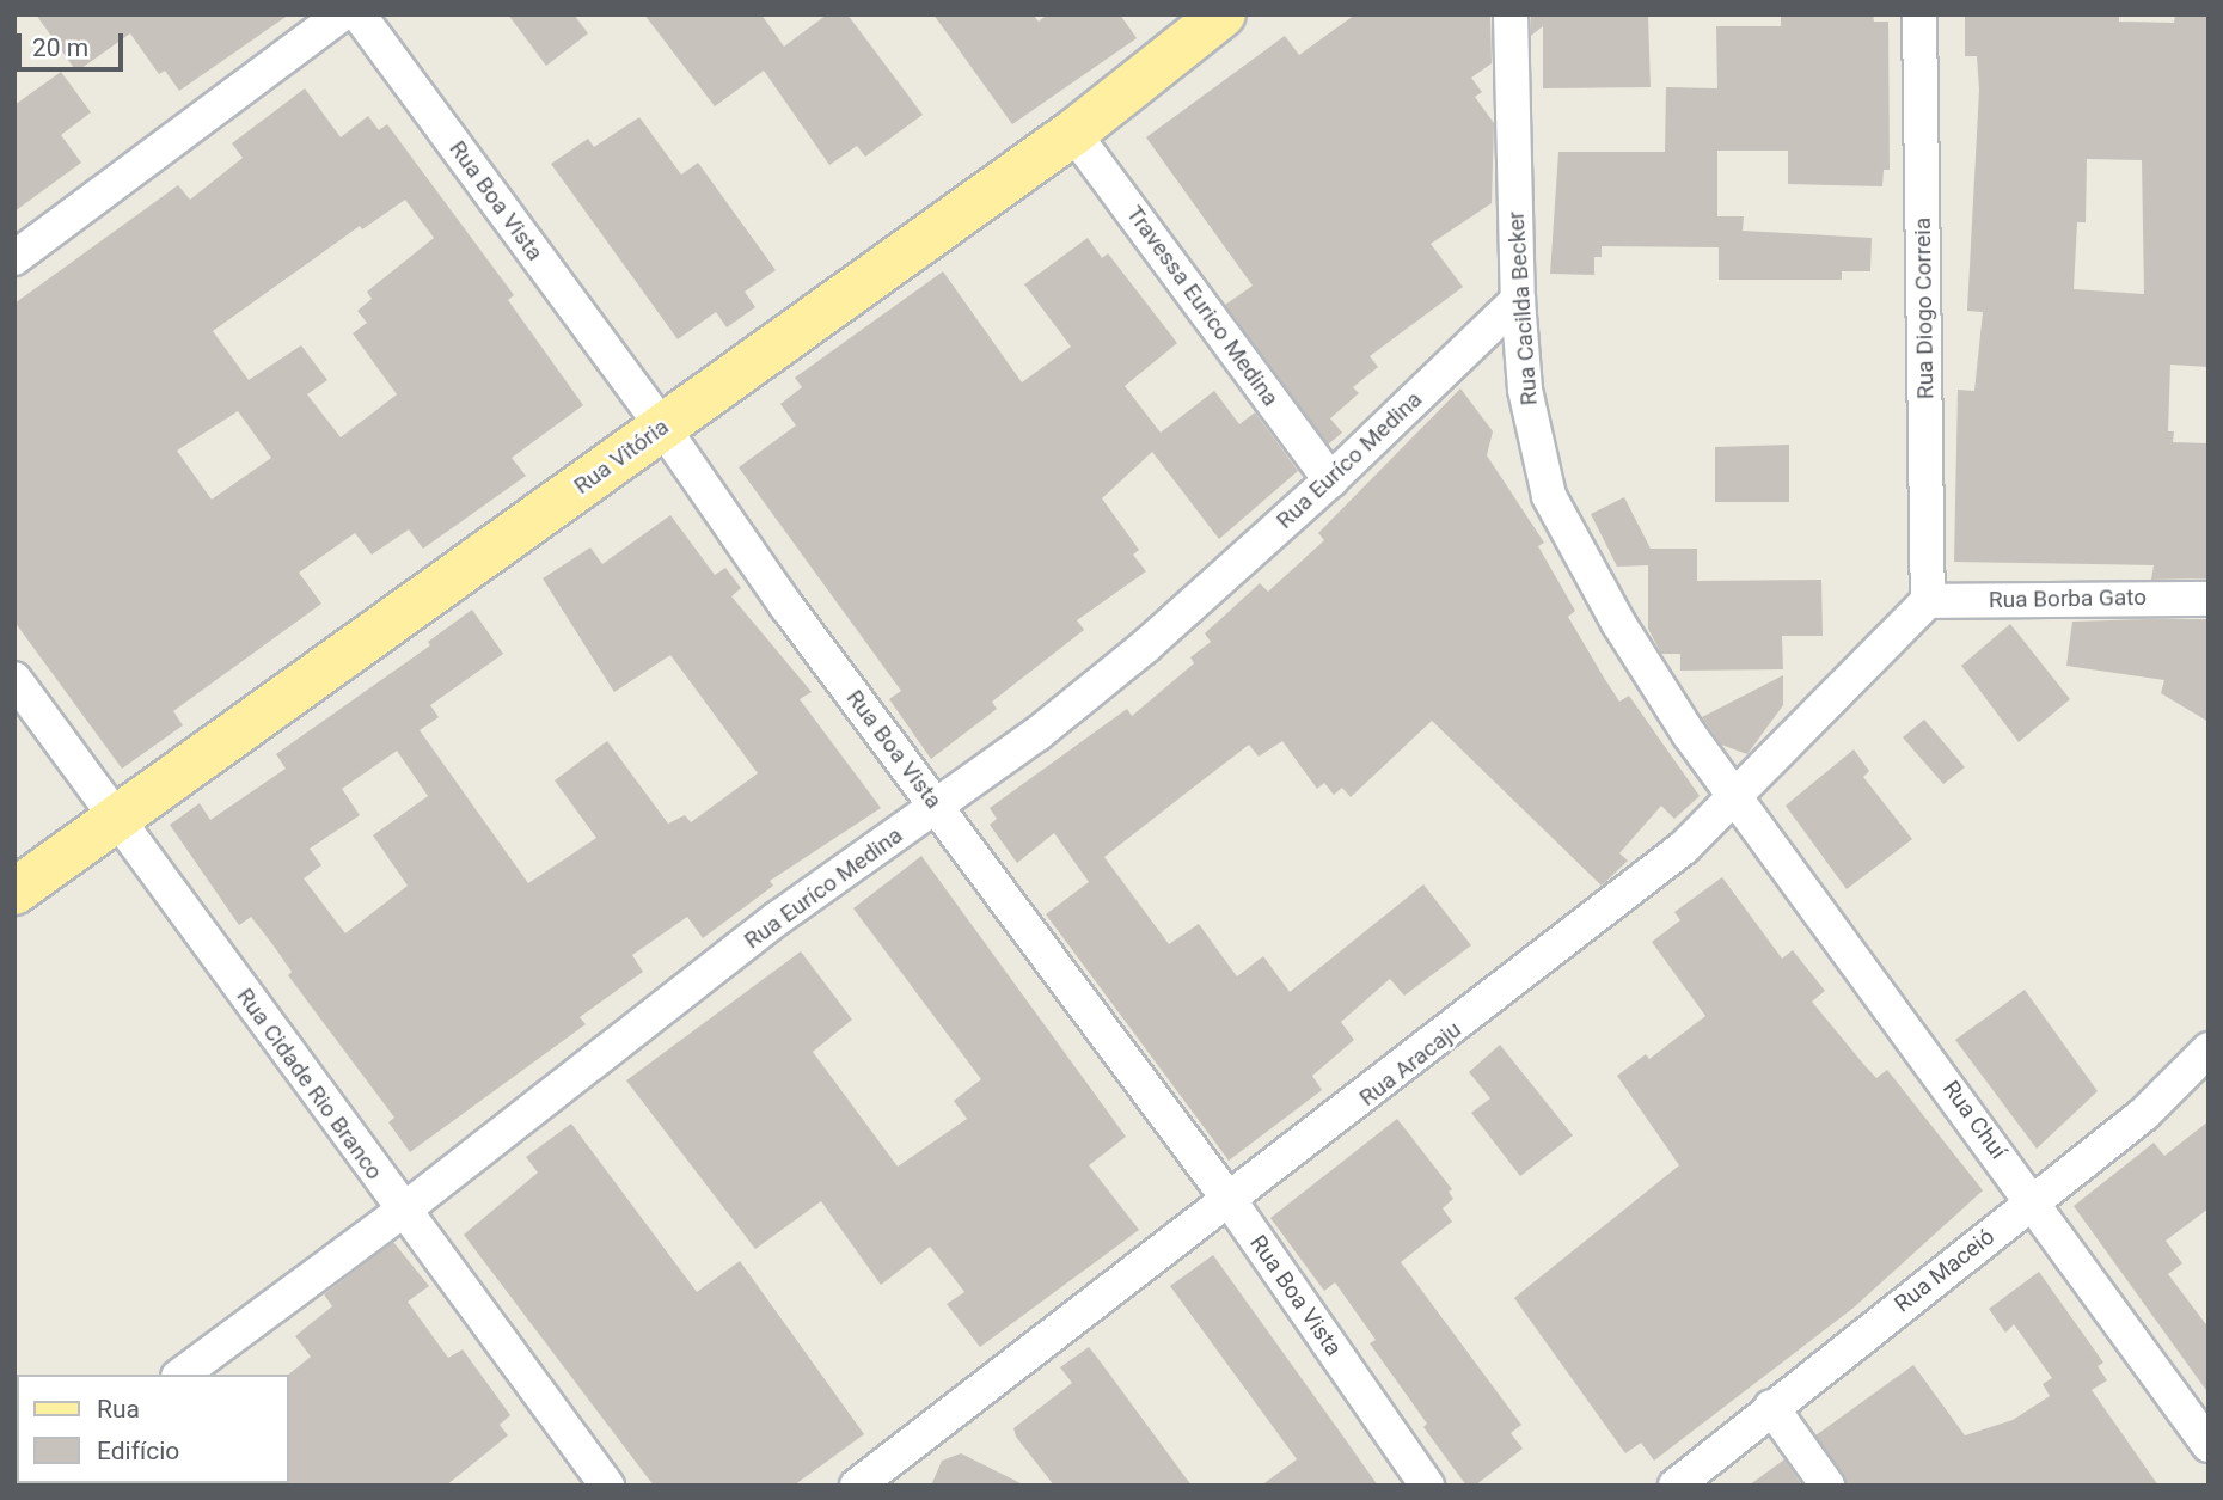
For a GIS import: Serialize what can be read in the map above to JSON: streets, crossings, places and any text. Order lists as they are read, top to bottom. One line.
{"streets":{"main road":["Rua Vitória"],"street":["Rua Boa Vista","Travessa Eurico Medina","Rua Cacilda Becker","Rua Diogo Correia","Rua Euríco Medina","Rua Borba Gato","Rua Aracaju","Rua Cidade Rio Branco","Rua Chuí","Rua Maceió"]},"crossings":[["Rua Boa Vista","Rua Vitória"],["Rua Boa Vista","Rua Euríco Medina"],["Rua Boa Vista","Rua Aracaju"],["Travessa Eurico Medina","Rua Vitória"],["Travessa Eurico Medina","Rua Euríco Medina"],["Rua Cacilda Becker","Rua Euríco Medina"],["Rua Cacilda Becker","Rua Aracaju"],["Rua Cacilda Becker","Rua Chuí"],["Rua Diogo Correia","Rua Borba Gato"],["Rua Diogo Correia","Rua Aracaju"],["Rua Vitória","Rua Cidade Rio Branco"],["Rua Euríco Medina","Rua Cidade Rio Branco"],["Rua Borba Gato","Rua Aracaju"],["Rua Aracaju","Rua Chuí"],["Rua Chuí","Rua Maceió"]],"legend":["Rua","Edifício"],"scale_bar":"20 m"}
